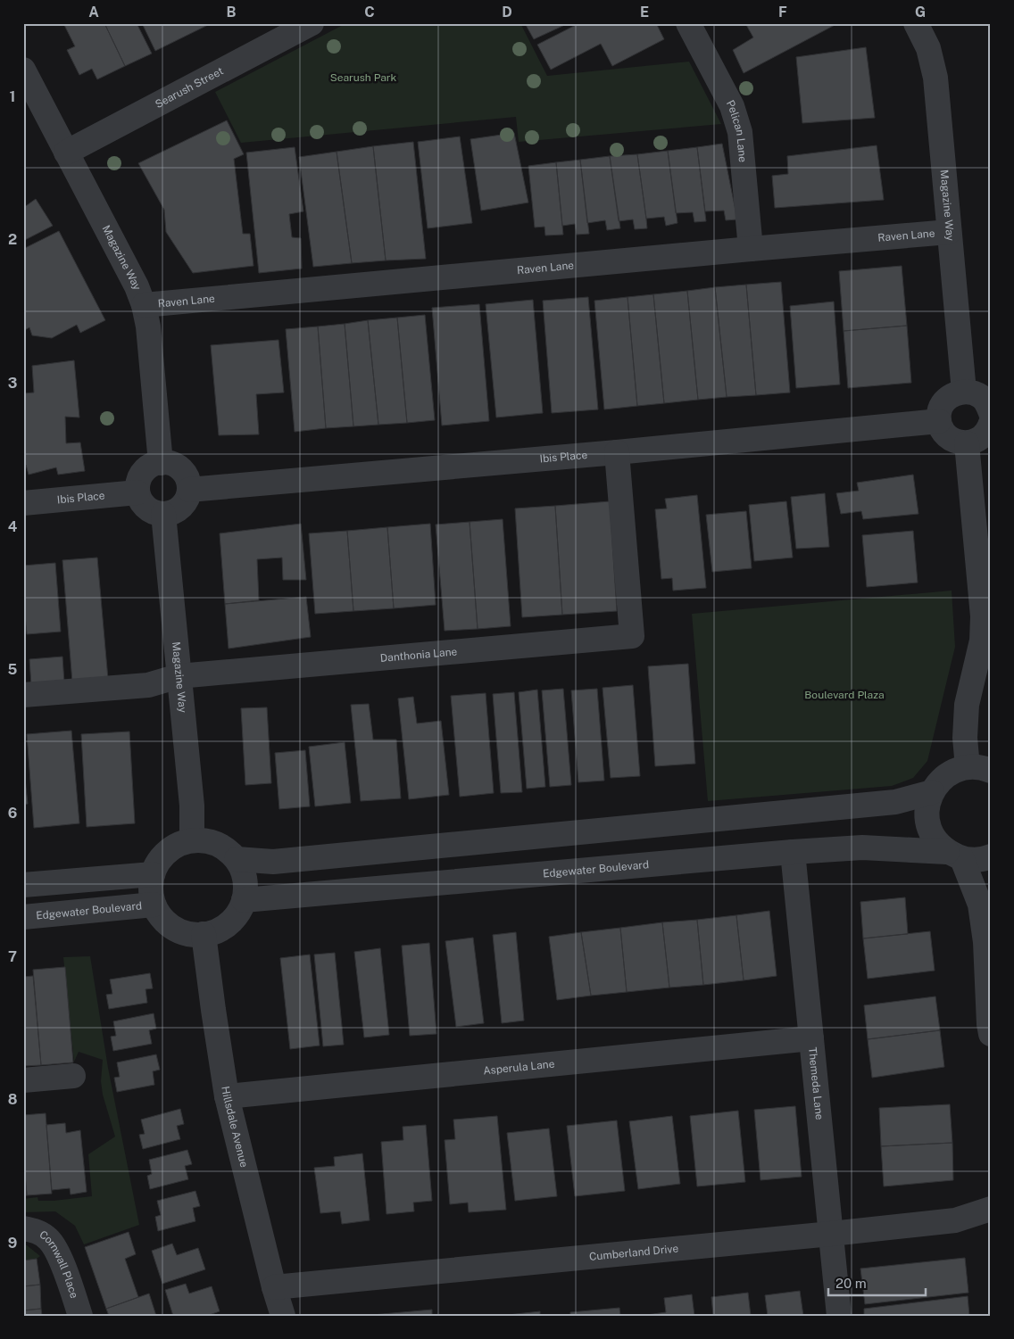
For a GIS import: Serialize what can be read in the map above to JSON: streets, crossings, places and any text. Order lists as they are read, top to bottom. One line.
{"streets":{"street":["Searush Street","Pelican Lane","Magazine Way","Raven Lane","Ibis Place","Danthonia Lane","Edgewater Boulevard","Asperula Lane","Themeda Lane","Hillsdale Avenue","Cumberland Drive","Cornwall Place"]},"crossings":[["Searush Street","Magazine Way"],["Pelican Lane","Raven Lane"],["Magazine Way","Raven Lane"],["Magazine Way","Ibis Place"],["Magazine Way","Danthonia Lane"],["Magazine Way","Edgewater Boulevard"],["Magazine Way","Hillsdale Avenue"],["Ibis Place","Danthonia Lane"],["Edgewater Boulevard","Themeda Lane"],["Edgewater Boulevard","Hillsdale Avenue"],["Asperula Lane","Themeda Lane"],["Asperula Lane","Hillsdale Avenue"],["Themeda Lane","Cumberland Drive"],["Hillsdale Avenue","Cumberland Drive"]],"parks":["Searush Park","Boulevard Plaza"],"scale_bar":"20 m","grid":{"columns":["A","B","C","D","E","F","G"],"rows":["1","2","3","4","5","6","7","8","9"]}}
